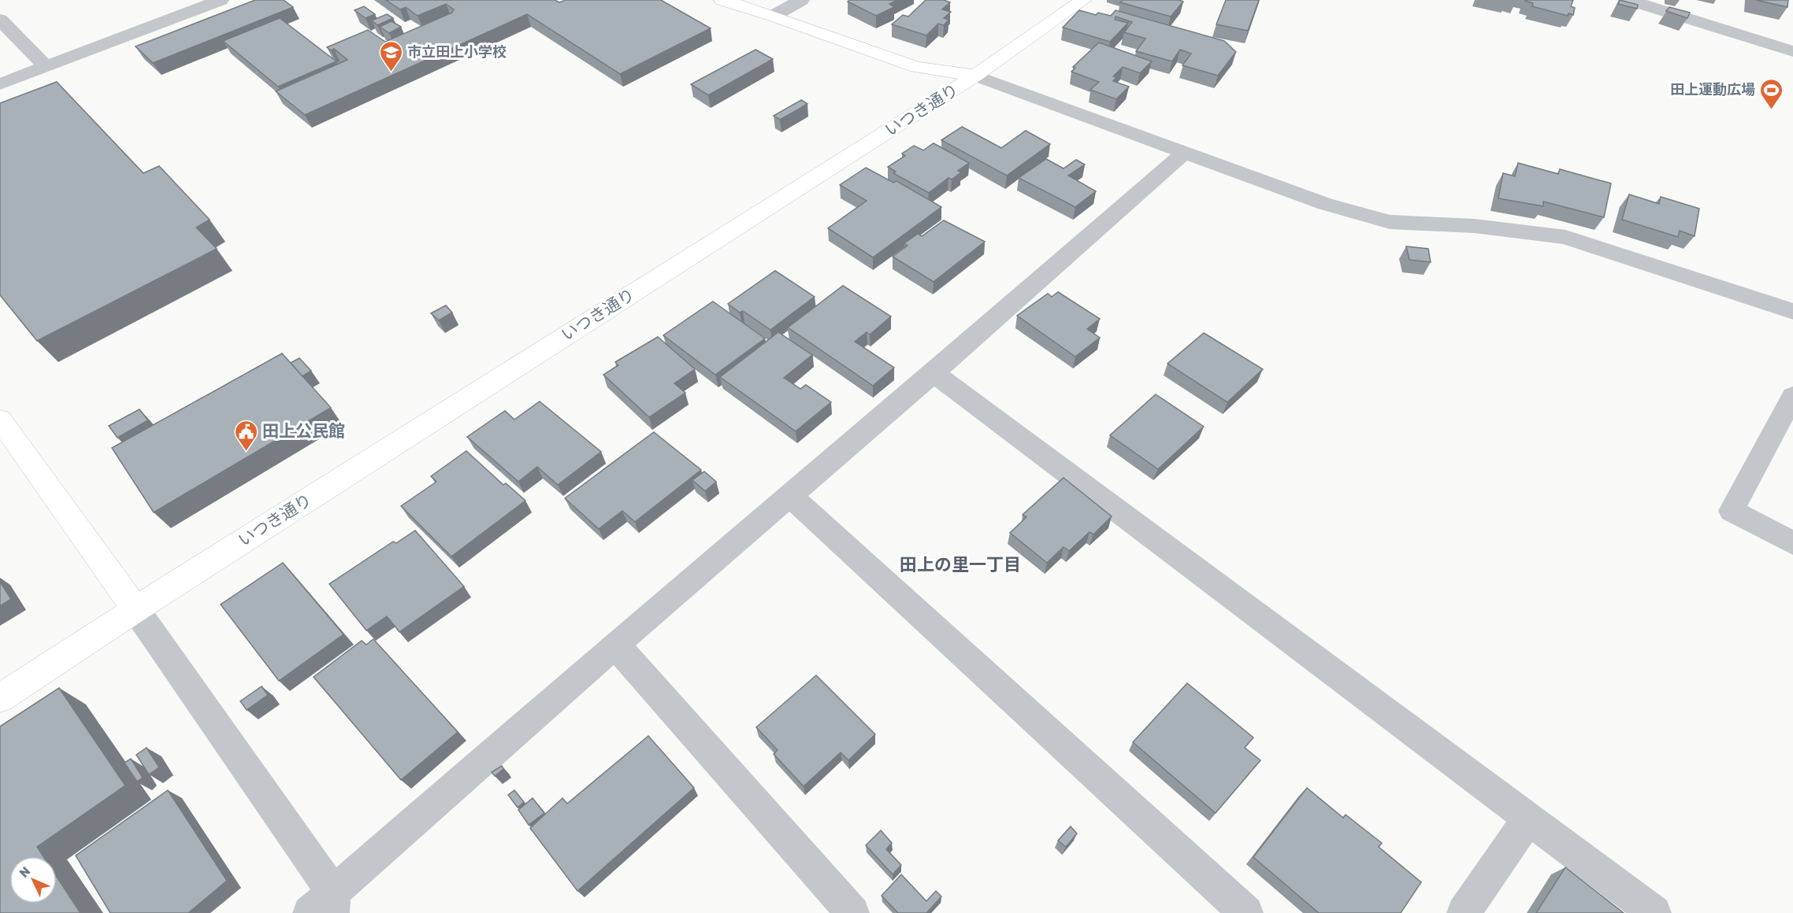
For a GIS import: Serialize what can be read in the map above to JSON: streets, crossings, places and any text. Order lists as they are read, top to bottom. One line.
{"streets":{"street":["いつき通り"]},"districts":["田上の里一丁目"],"places":{"school or university":["市立田上小学校"],"sports":["田上運動広場"],"public building":["田上公民館"]},"north":"top left"}
